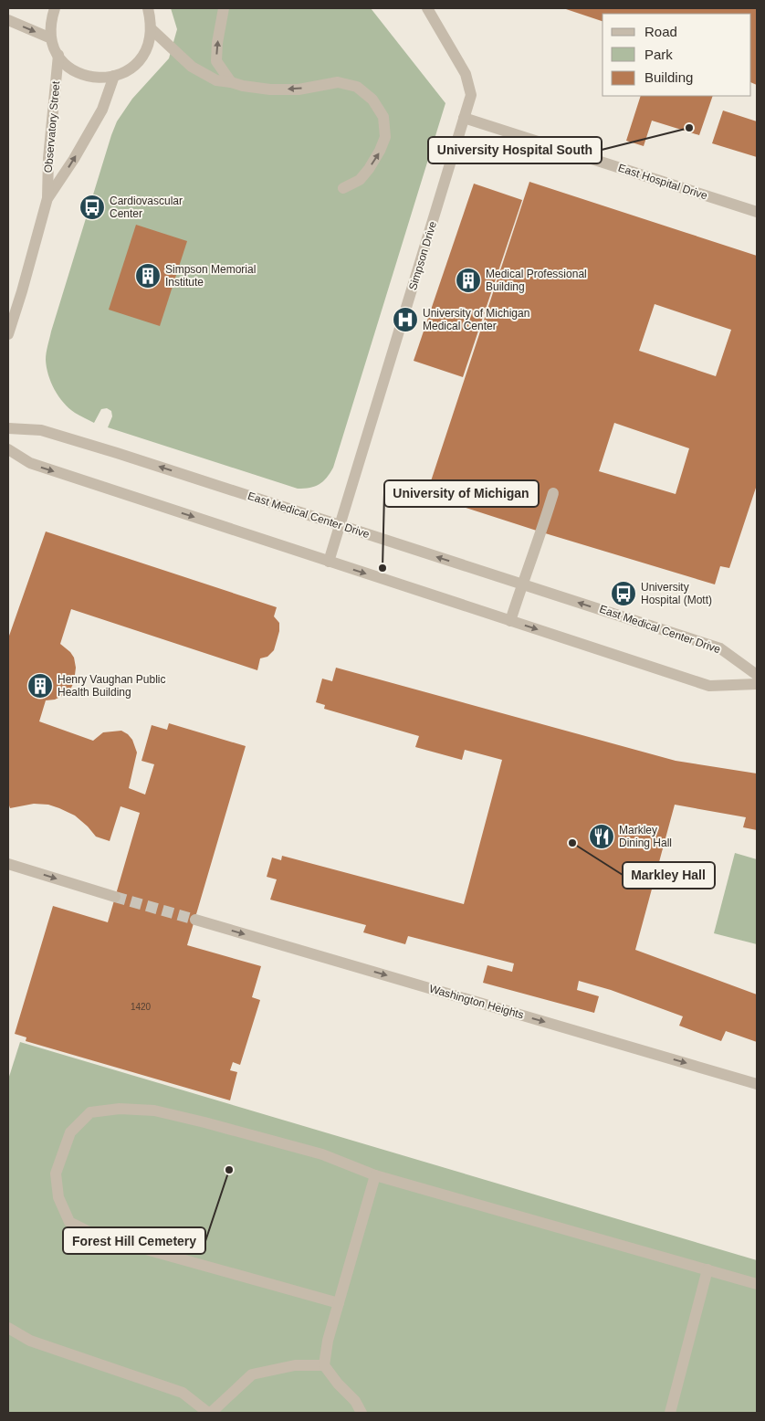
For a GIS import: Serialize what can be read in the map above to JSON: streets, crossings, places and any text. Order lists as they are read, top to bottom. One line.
{"streets":{"street":["Observatory Street","East Hospital Drive","Simpson Drive","East Medical Center Drive","Washington Heights"]},"crossings":[["East Hospital Drive","Simpson Drive"],["Simpson Drive","East Medical Center Drive"]],"one_way":["Washington Heights"],"places":{"other":["University Hospital South","University of Michigan","Markley Hall","Forest Hill Cemetery"],"bus stop":["Cardiovascular Center","University Hospital (Mott)"],"building":["Simpson Memorial Institute","Medical Professional Building","Henry Vaughan Public Health Building"],"hospital":["University of Michigan Medical Center"],"restaurant":["Markley Dining Hall"]},"house_numbers":["1420"],"legend":["Road","Park","Building"]}
